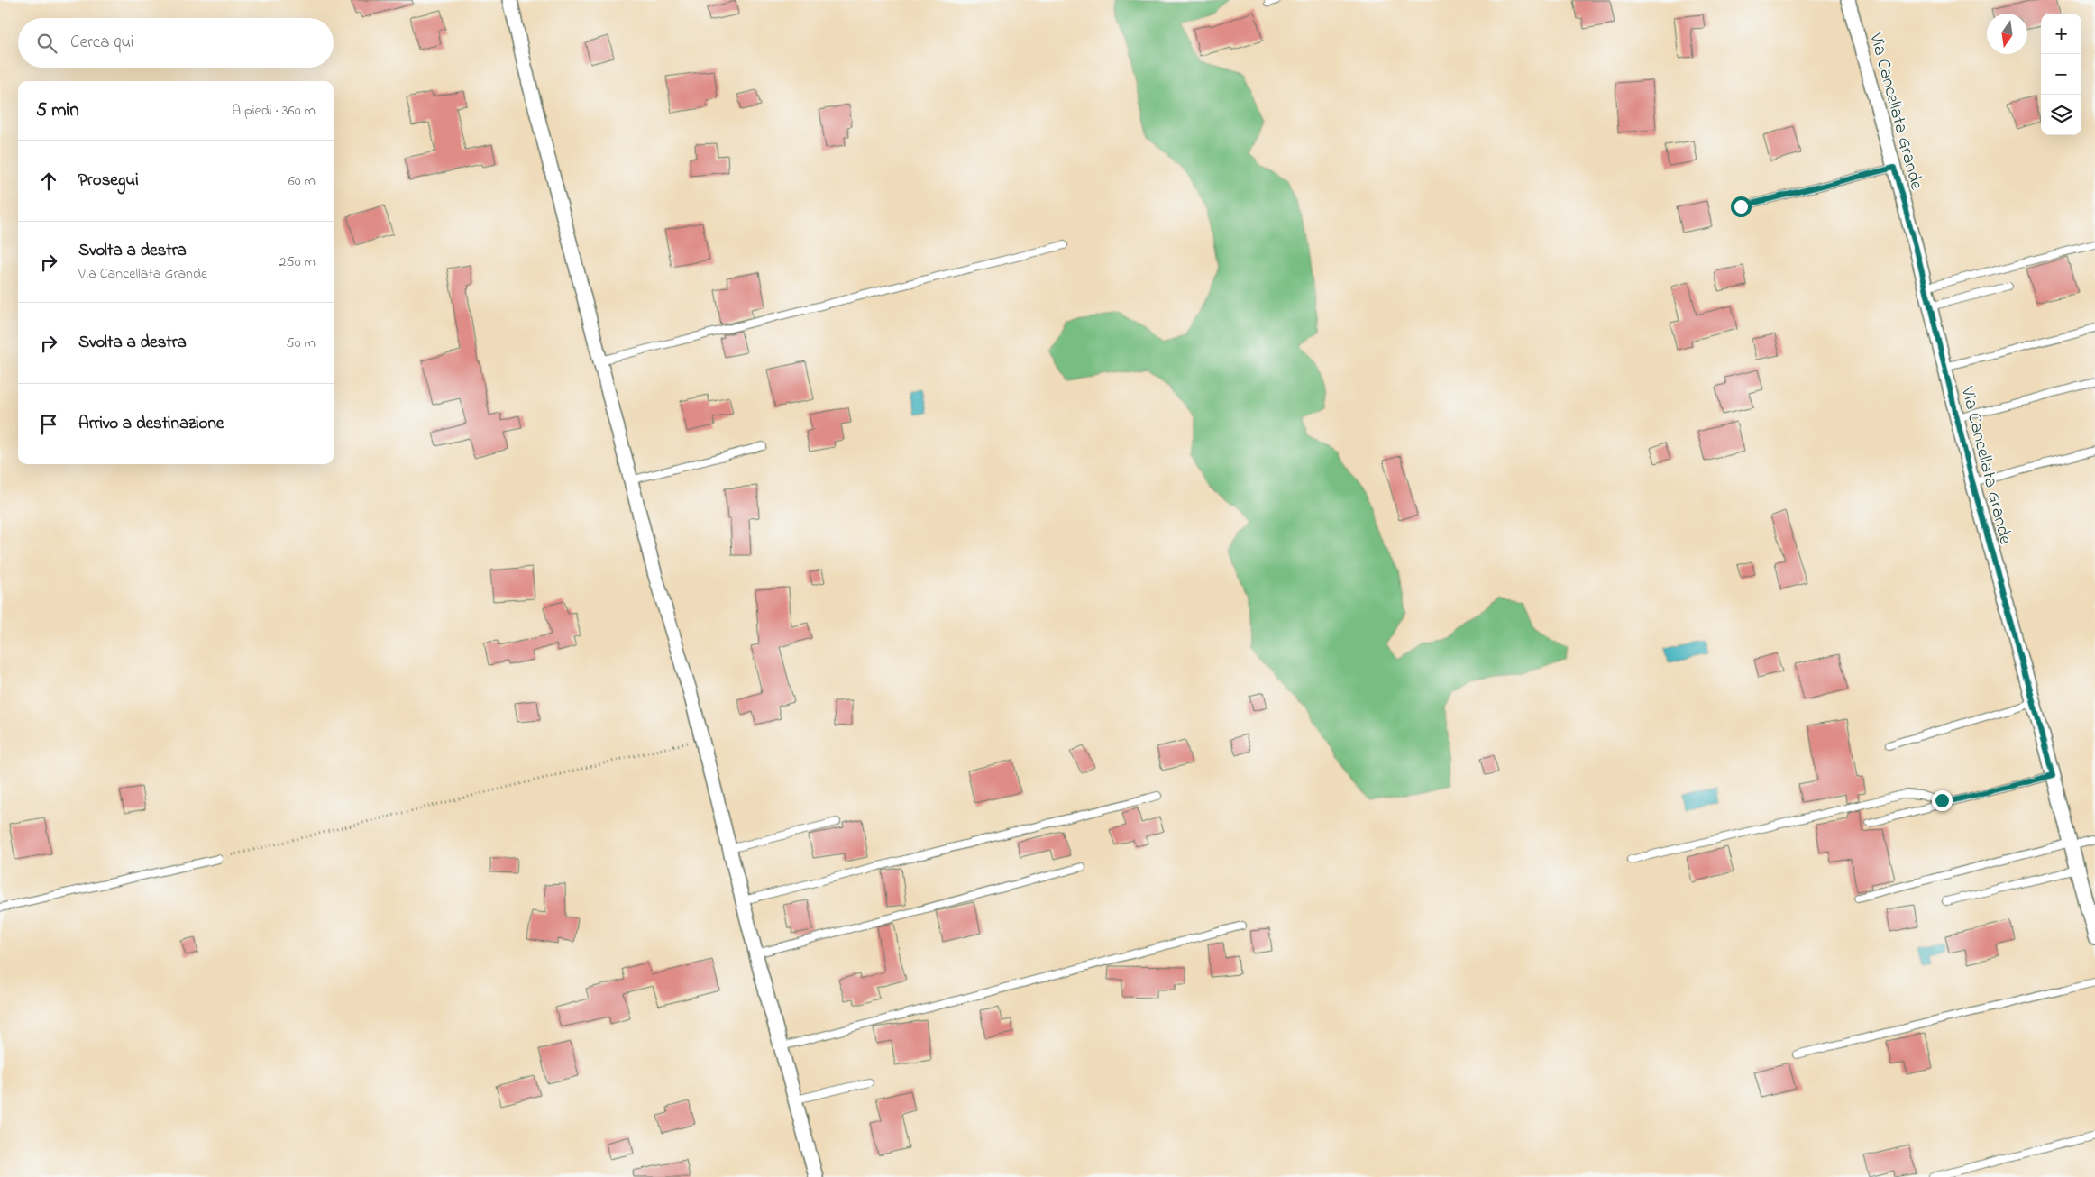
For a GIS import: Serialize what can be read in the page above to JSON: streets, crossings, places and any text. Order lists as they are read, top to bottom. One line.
{"streets":{"street":["Via Cancellata Grande"]},"north":"bottom","page":{"map_buttons":["+","−"],"search":"Cerca qui","heading":["5 min","A piedi · 360 m"],"list":[["Prosegui","60 m"],["Svolta a destra","Via Cancellata Grande","250 m"],["Svolta a destra","50 m"],"Arrivo a destinazione"]}}
